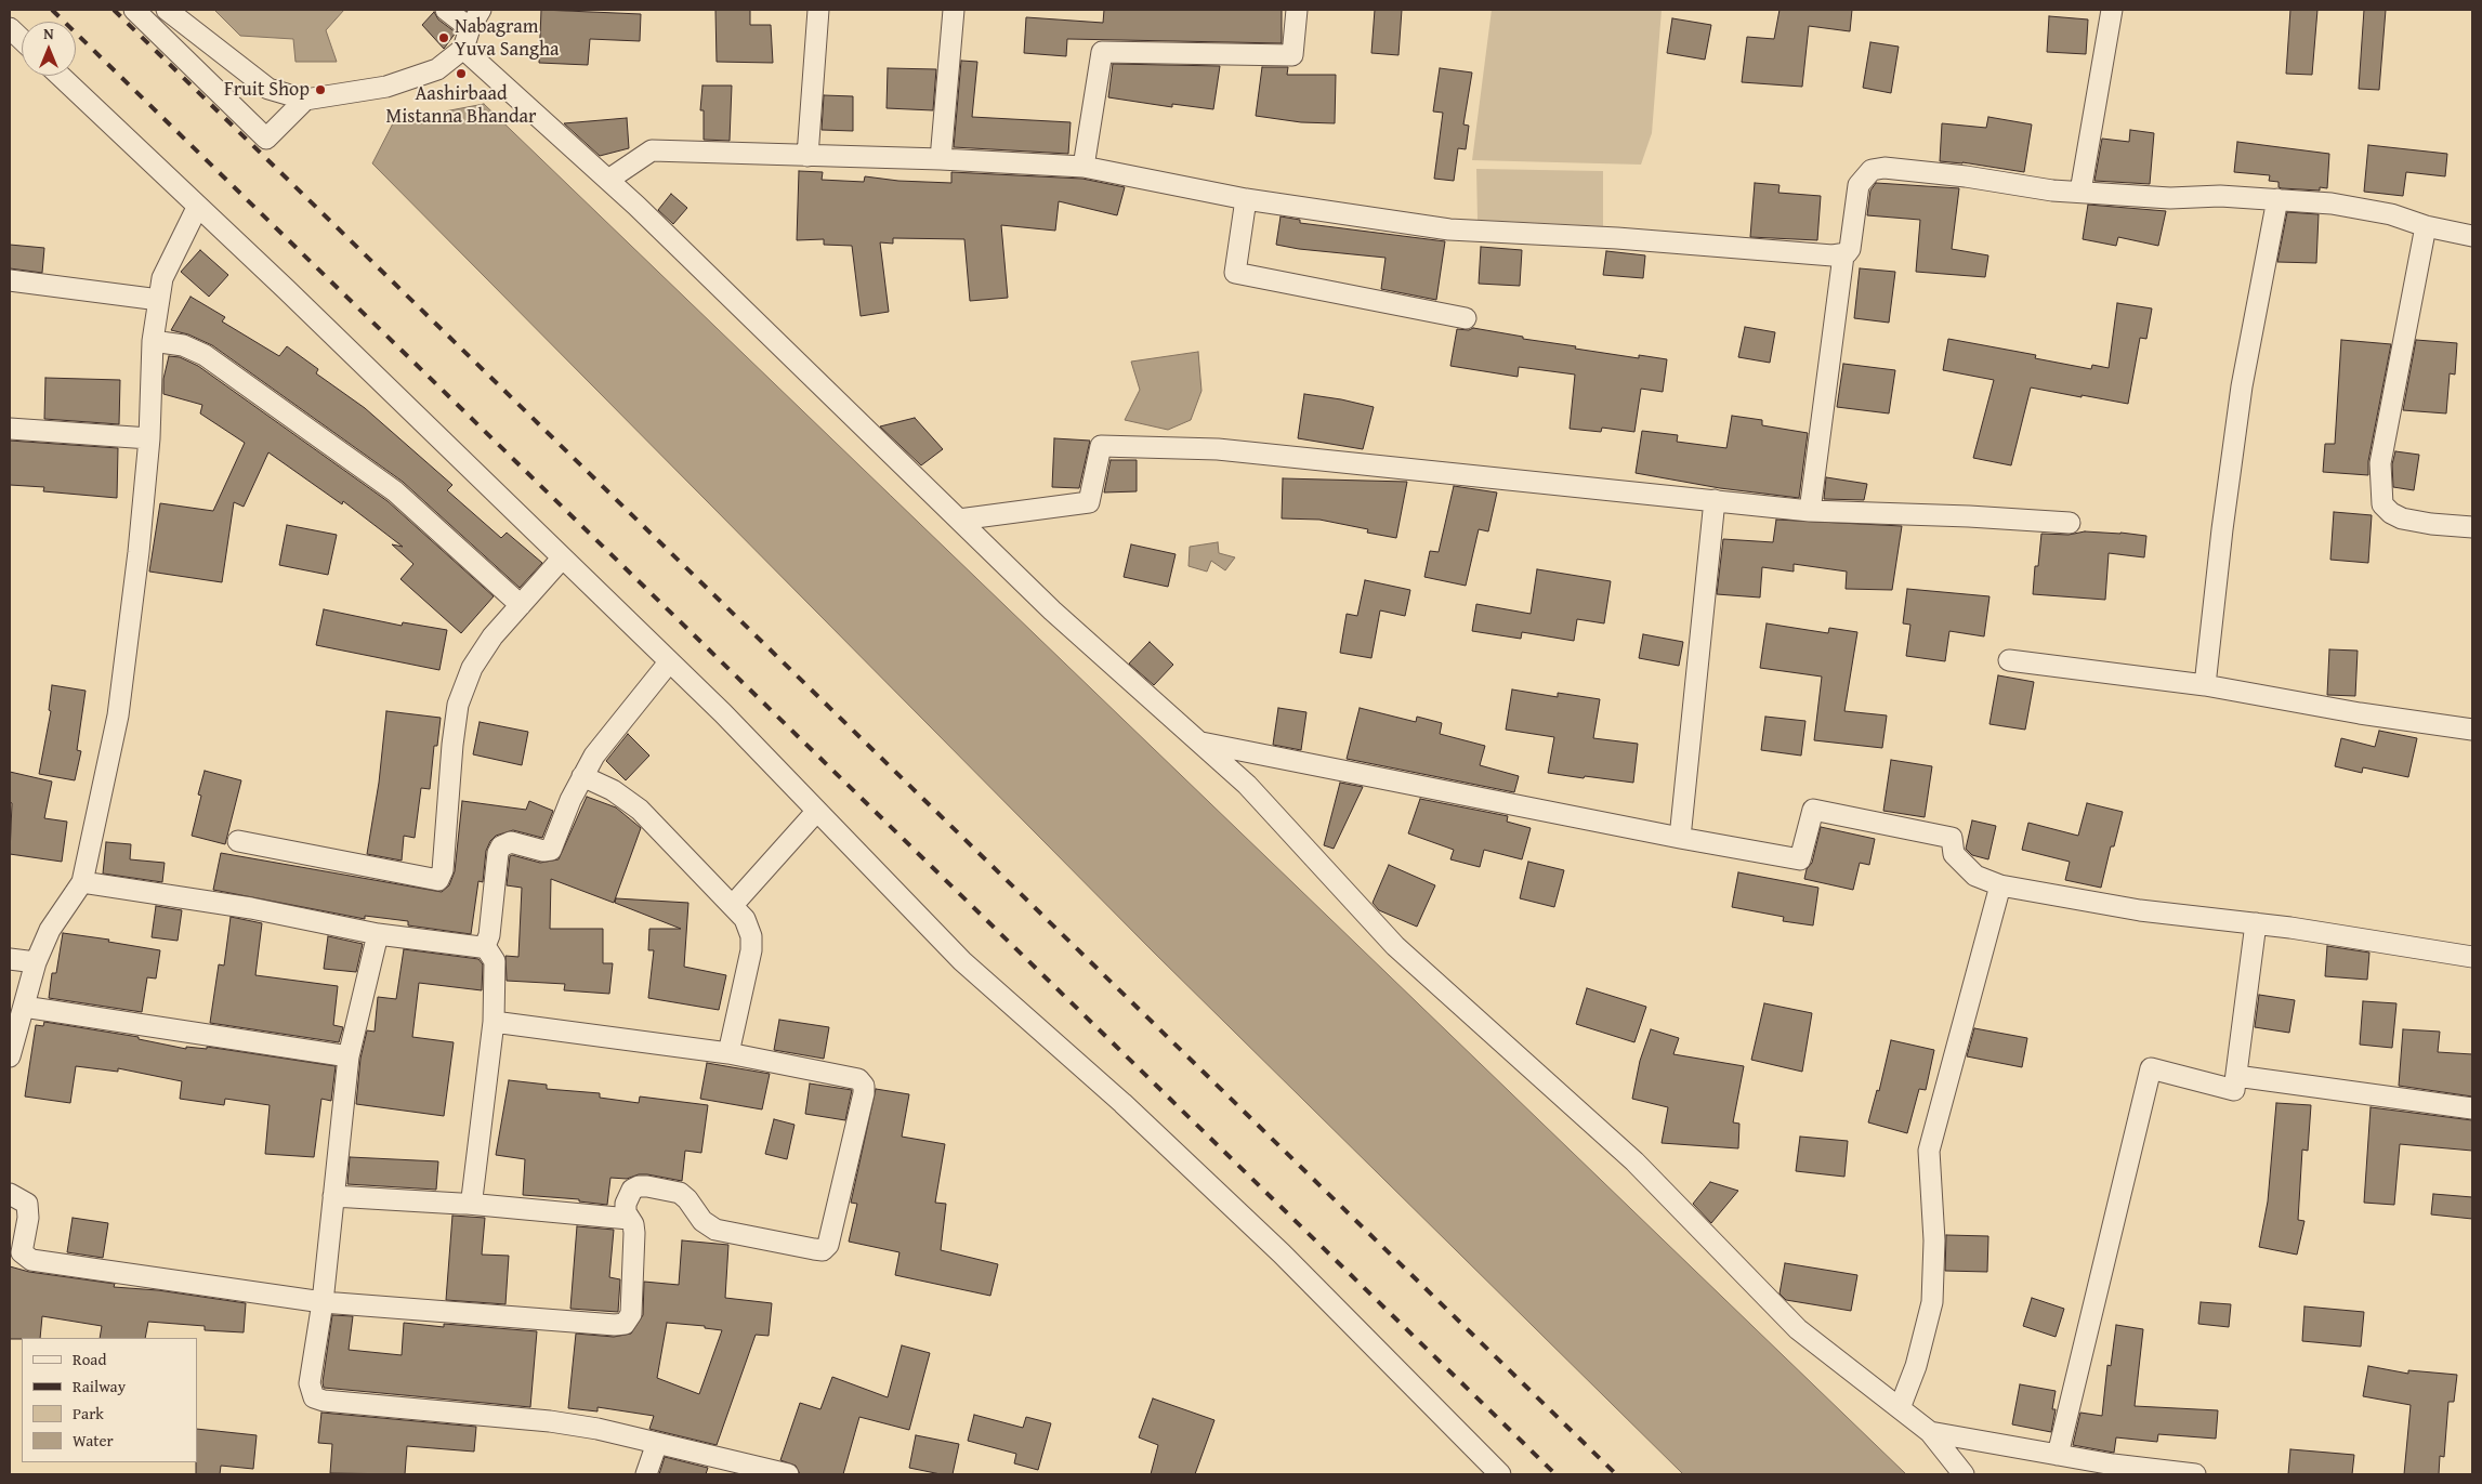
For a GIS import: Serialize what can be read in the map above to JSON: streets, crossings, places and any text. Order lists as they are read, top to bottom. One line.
{"places":["Nabagram Yuva Sangha","Aashirbaad Mistanna Bhandar","Fruit Shop"],"legend":["Road","Railway","Park","Water"],"north":"top"}
